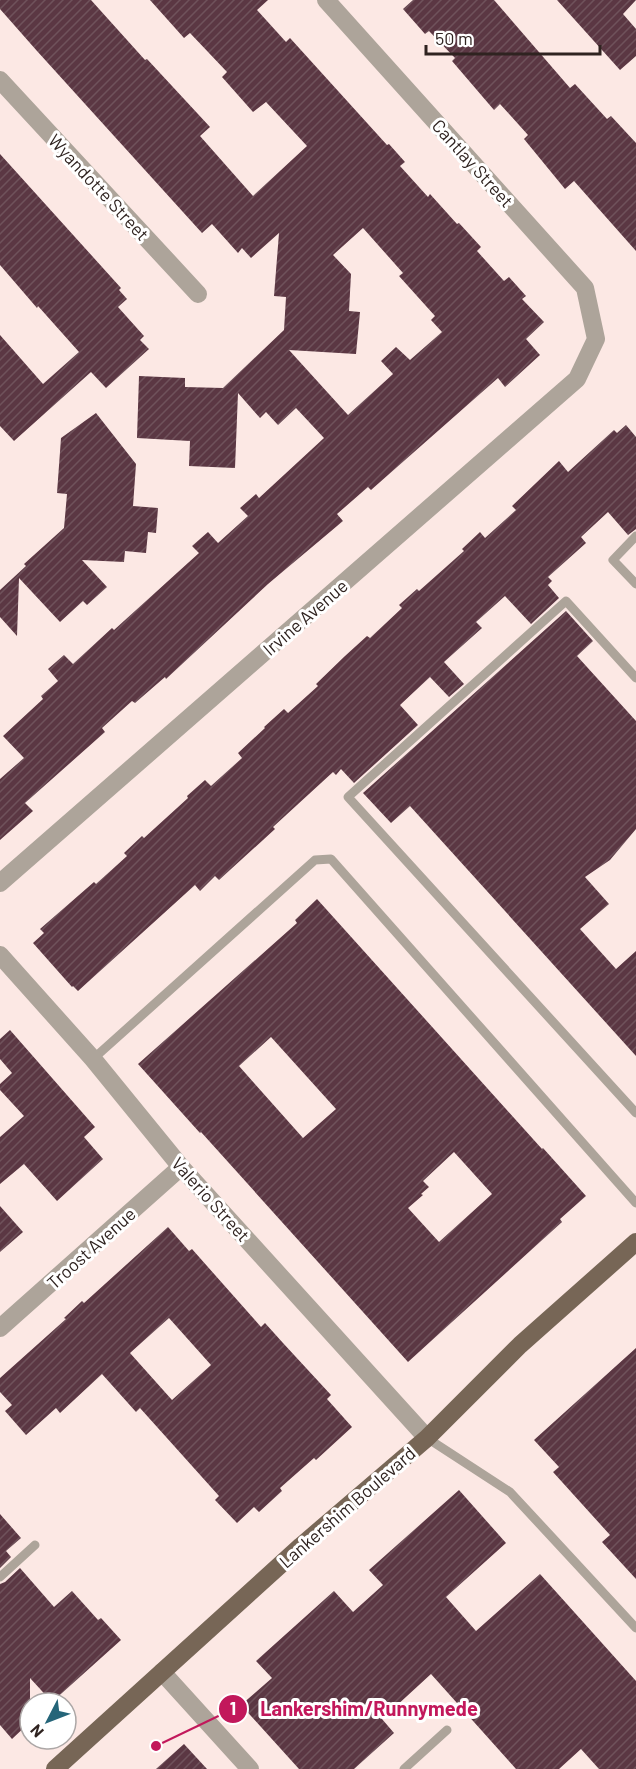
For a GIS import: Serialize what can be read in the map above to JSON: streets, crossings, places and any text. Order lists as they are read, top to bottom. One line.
{"streets":{"main road":["Lankershim Boulevard"],"street":["Cantlay Street","Wyandotte Street","Irvine Avenue","Valerio Street","Troost Avenue"]},"crossings":[["Cantlay Street","Irvine Avenue"],["Valerio Street","Troost Avenue"],["Valerio Street","Lankershim Boulevard"]],"places":["Lankershim/Runnymede"],"scale_bar":"50 m","north":"bottom left"}
